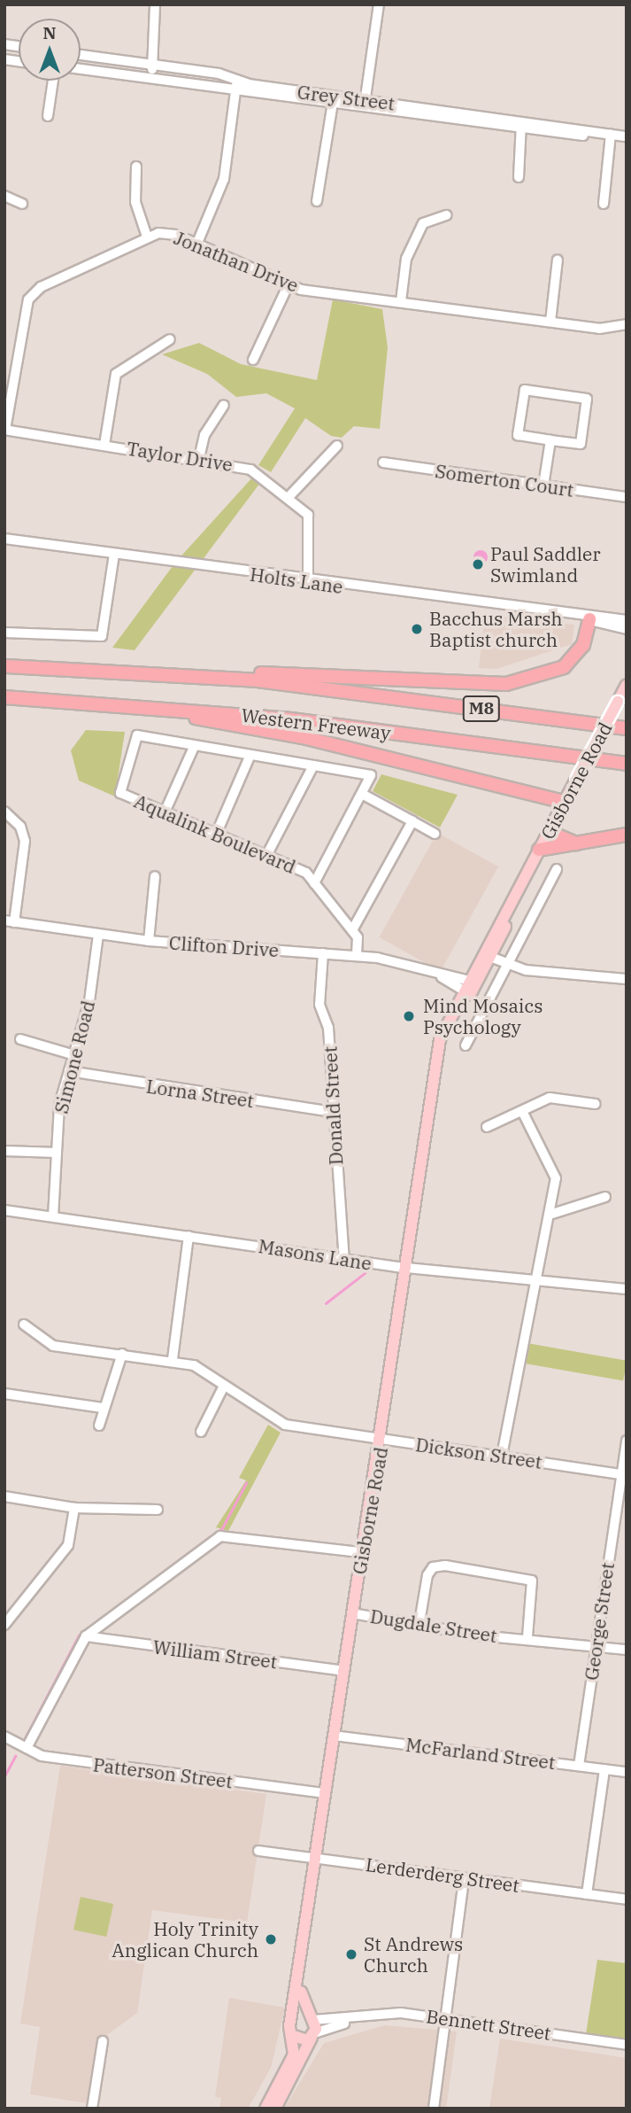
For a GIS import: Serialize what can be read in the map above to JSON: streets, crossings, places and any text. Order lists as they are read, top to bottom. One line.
{"streets":{"highway":["M8","Western Freeway"],"main road":["Gisborne Road"],"street":["Grey Street","Jonathan Drive","Taylor Drive","Somerton Court","Holts Lane","Aqualink Boulevard","Clifton Drive","Simone Road","Lorna Street","Donald Street","Masons Lane","Dickson Street","George Street","Dugdale Street","William Street","McFarland Street","Patterson Street","Lerderderg Street","Bennett Street"]},"crossings":[["Jonathan Drive","Taylor Drive"],["Taylor Drive","Holts Lane"],["Gisborne Road","Clifton Drive"],["Gisborne Road","Masons Lane"],["Gisborne Road","Dickson Street"],["Gisborne Road","Dugdale Street"],["Gisborne Road","William Street"],["Gisborne Road","McFarland Street"],["Gisborne Road","Patterson Street"],["Gisborne Road","Lerderderg Street"],["Gisborne Road","Bennett Street"],["Aqualink Boulevard","Clifton Drive"],["Clifton Drive","Simone Road"],["Clifton Drive","Donald Street"],["Simone Road","Lorna Street"],["Simone Road","Masons Lane"],["Lorna Street","Donald Street"],["Donald Street","Masons Lane"],["Dickson Street","George Street"],["George Street","Dugdale Street"],["George Street","McFarland Street"]],"places":["Paul Saddler Swimland","Bacchus Marsh Baptist church","Mind Mosaics Psychology","Holy Trinity Anglican Church","St Andrews Church"],"north":"top"}
